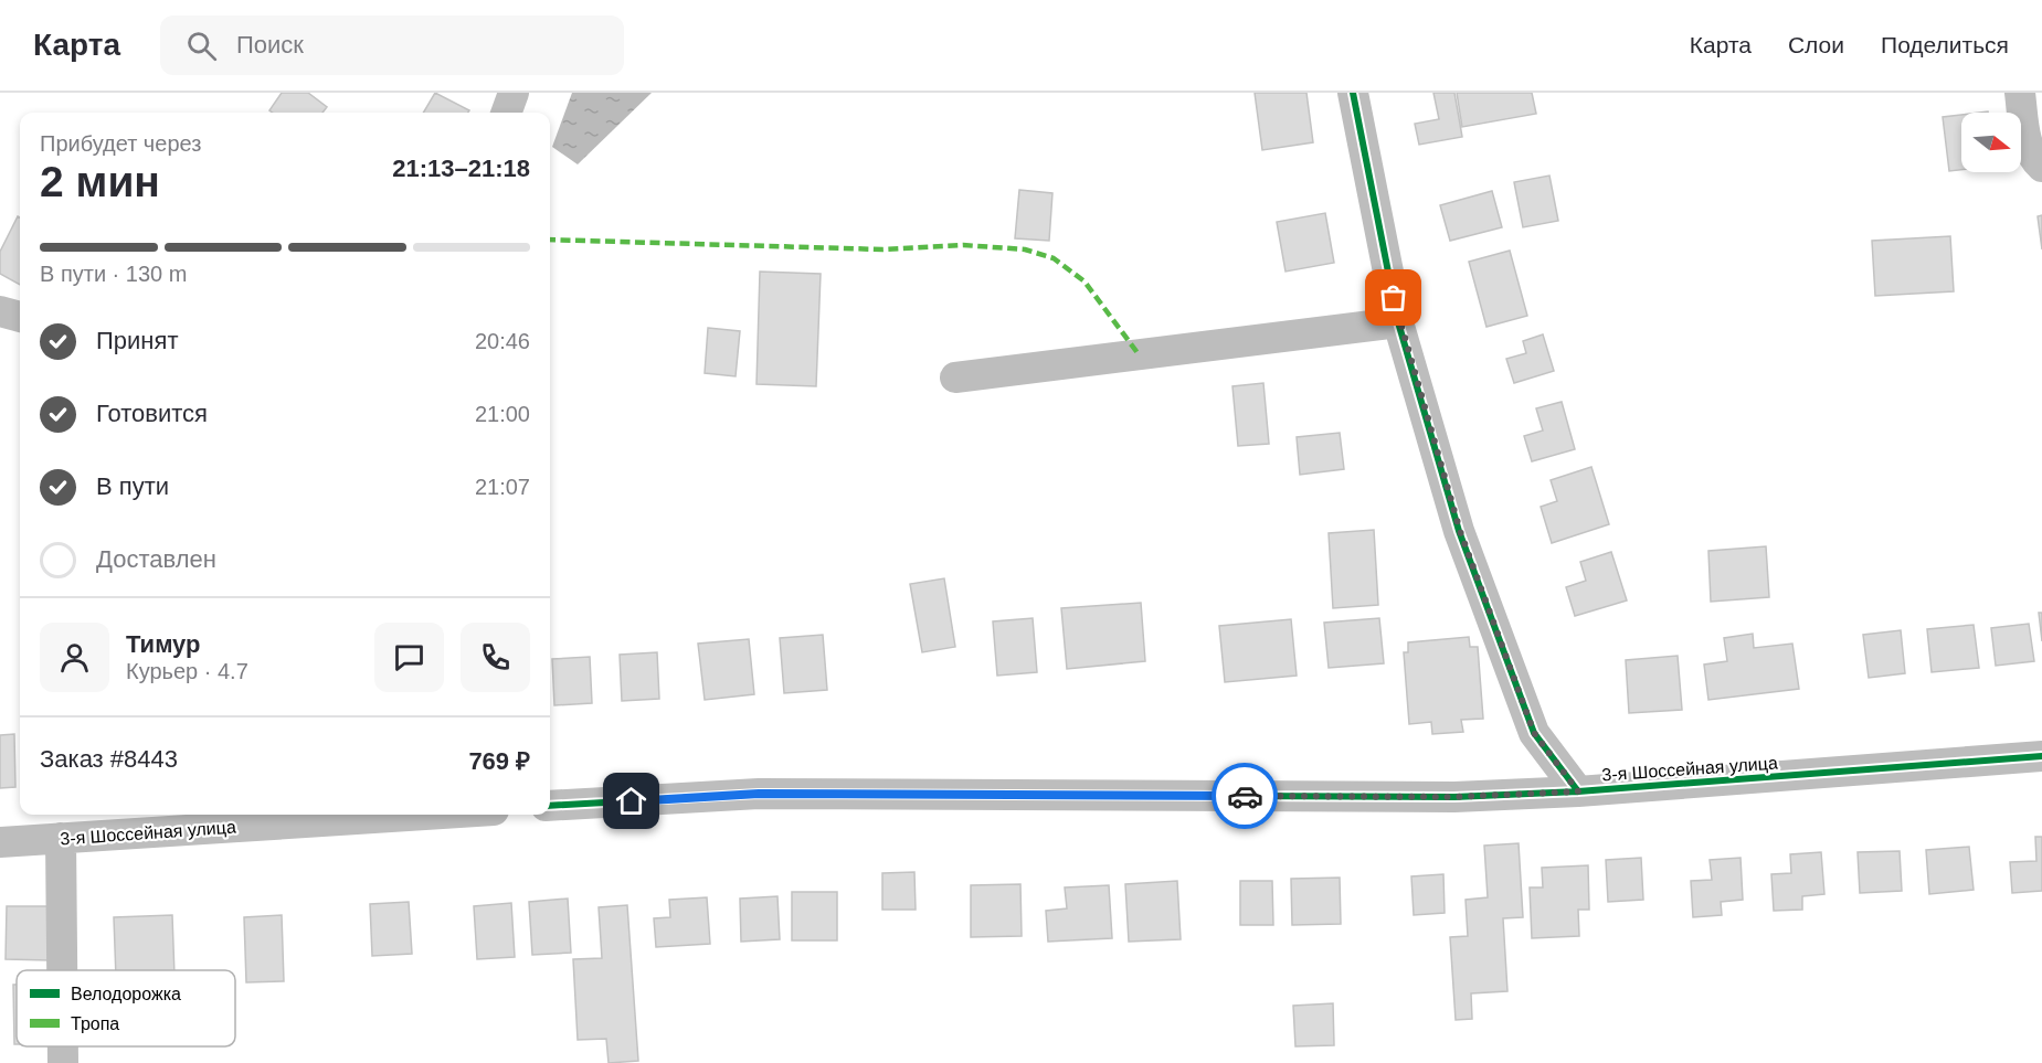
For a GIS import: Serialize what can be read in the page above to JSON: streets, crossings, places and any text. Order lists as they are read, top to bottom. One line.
{"streets":{"street":["3-я Шоссейная улица"]},"legend":["Велодорожка","Тропа"],"north":"right","page":{"header":"Карта","search":"Поиск","nav":["Карта","Слои","Поделиться"],"heading":["2 мин","Прибудет через","21:13–21:18"],"panel":["Тимур","Курьер · 4.7","Заказ #8443","769 ₽"],"bar":"В пути · 130 m","list":[["Принят","20:46"],["Готовится","21:00"],["В пути","21:07"],"Доставлен"]}}
